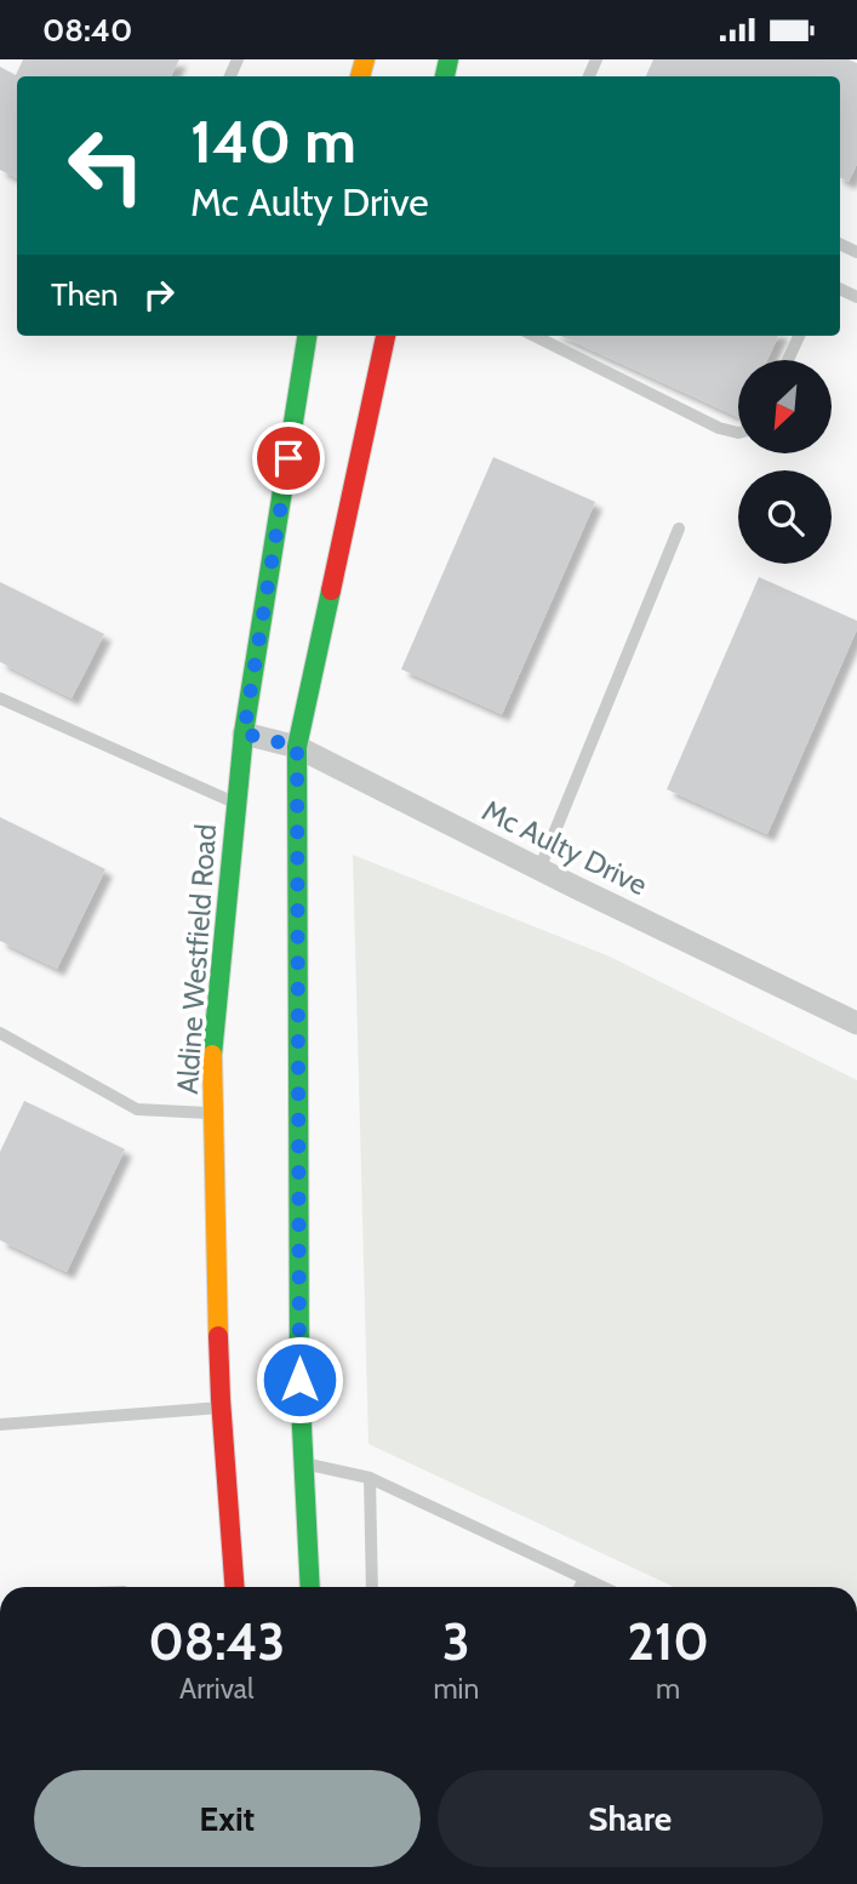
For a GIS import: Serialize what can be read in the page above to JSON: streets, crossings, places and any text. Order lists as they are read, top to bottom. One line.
{"streets":{"main road":["Aldine Westfield Road"],"street":["Mc Aulty Drive"]},"crossings":[["Mc Aulty Drive","Aldine Westfield Road"]],"north":"bottom left","page":{"status":"08:40","turn":["140 m","Mc Aulty Drive"],"then":"Then","eta":["08:43","Arrival","3","min","210","m"],"buttons":["Exit","Share"]}}
